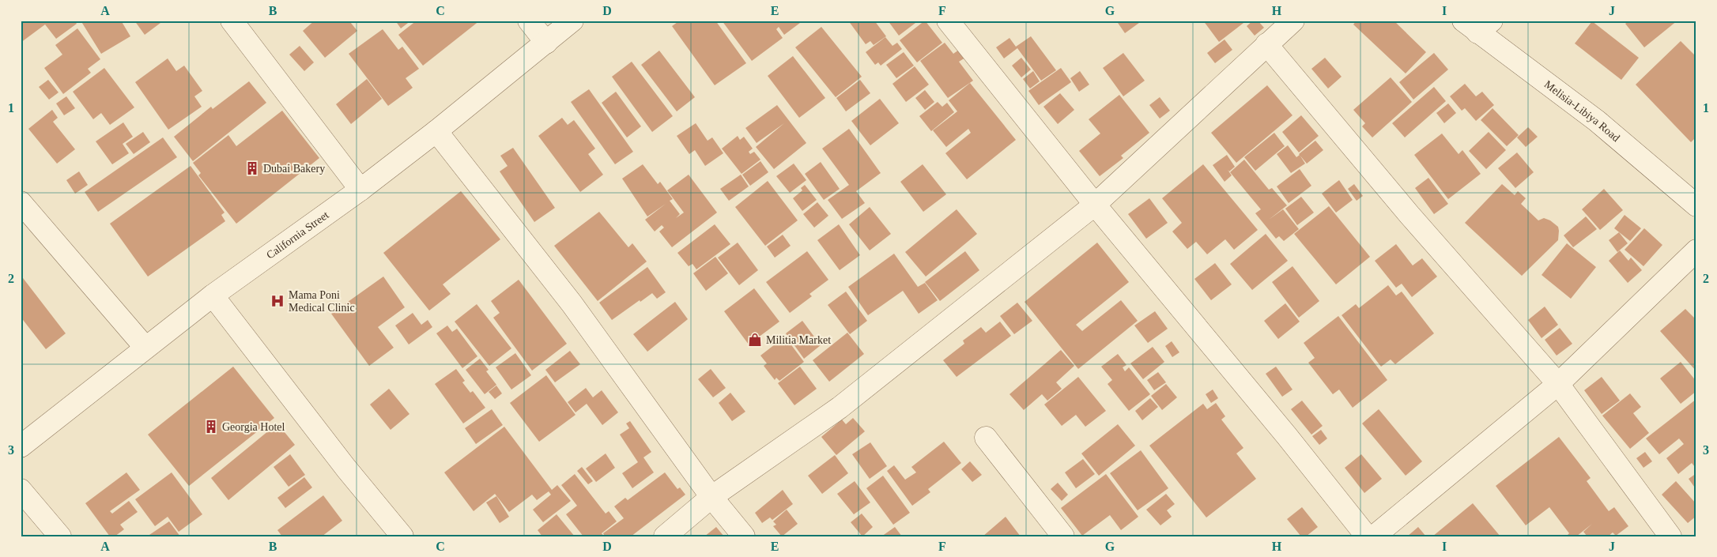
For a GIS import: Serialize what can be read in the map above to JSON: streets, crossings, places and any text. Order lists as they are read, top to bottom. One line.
{"streets":{"street":["Melisia-Libiya Road","California Street"]},"places":{"building":["Dubai Bakery","Georgia Hotel"],"hospital":["Mama Poni Medical Clinic"],"shop":["Militia Market"]},"grid":{"columns":["A","B","C","D","E","F","G","H","I","J"],"rows":["1","2","3"]}}
